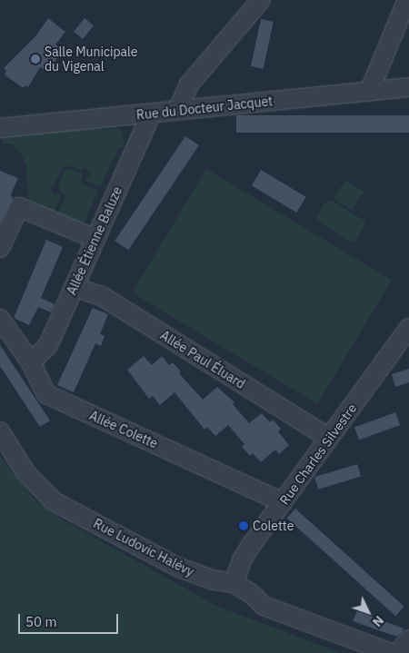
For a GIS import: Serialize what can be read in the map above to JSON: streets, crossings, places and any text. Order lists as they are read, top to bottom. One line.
{"streets":{"street":["Rue du Docteur Jacquet","Allée Étienne Baluze","Allée Paul Éluard","Allée Colette","Rue Charles Silvestre","Rue Ludovic Halévy"]},"crossings":[["Rue du Docteur Jacquet","Allée Étienne Baluze"],["Allée Étienne Baluze","Allée Paul Éluard"],["Allée Étienne Baluze","Allée Colette"],["Allée Paul Éluard","Rue Charles Silvestre"],["Allée Colette","Rue Charles Silvestre"],["Rue Charles Silvestre","Rue Ludovic Halévy"]],"places":["Salle Municipale du Vigenal","Colette"],"scale_bar":"50 m","north":"bottom right"}
